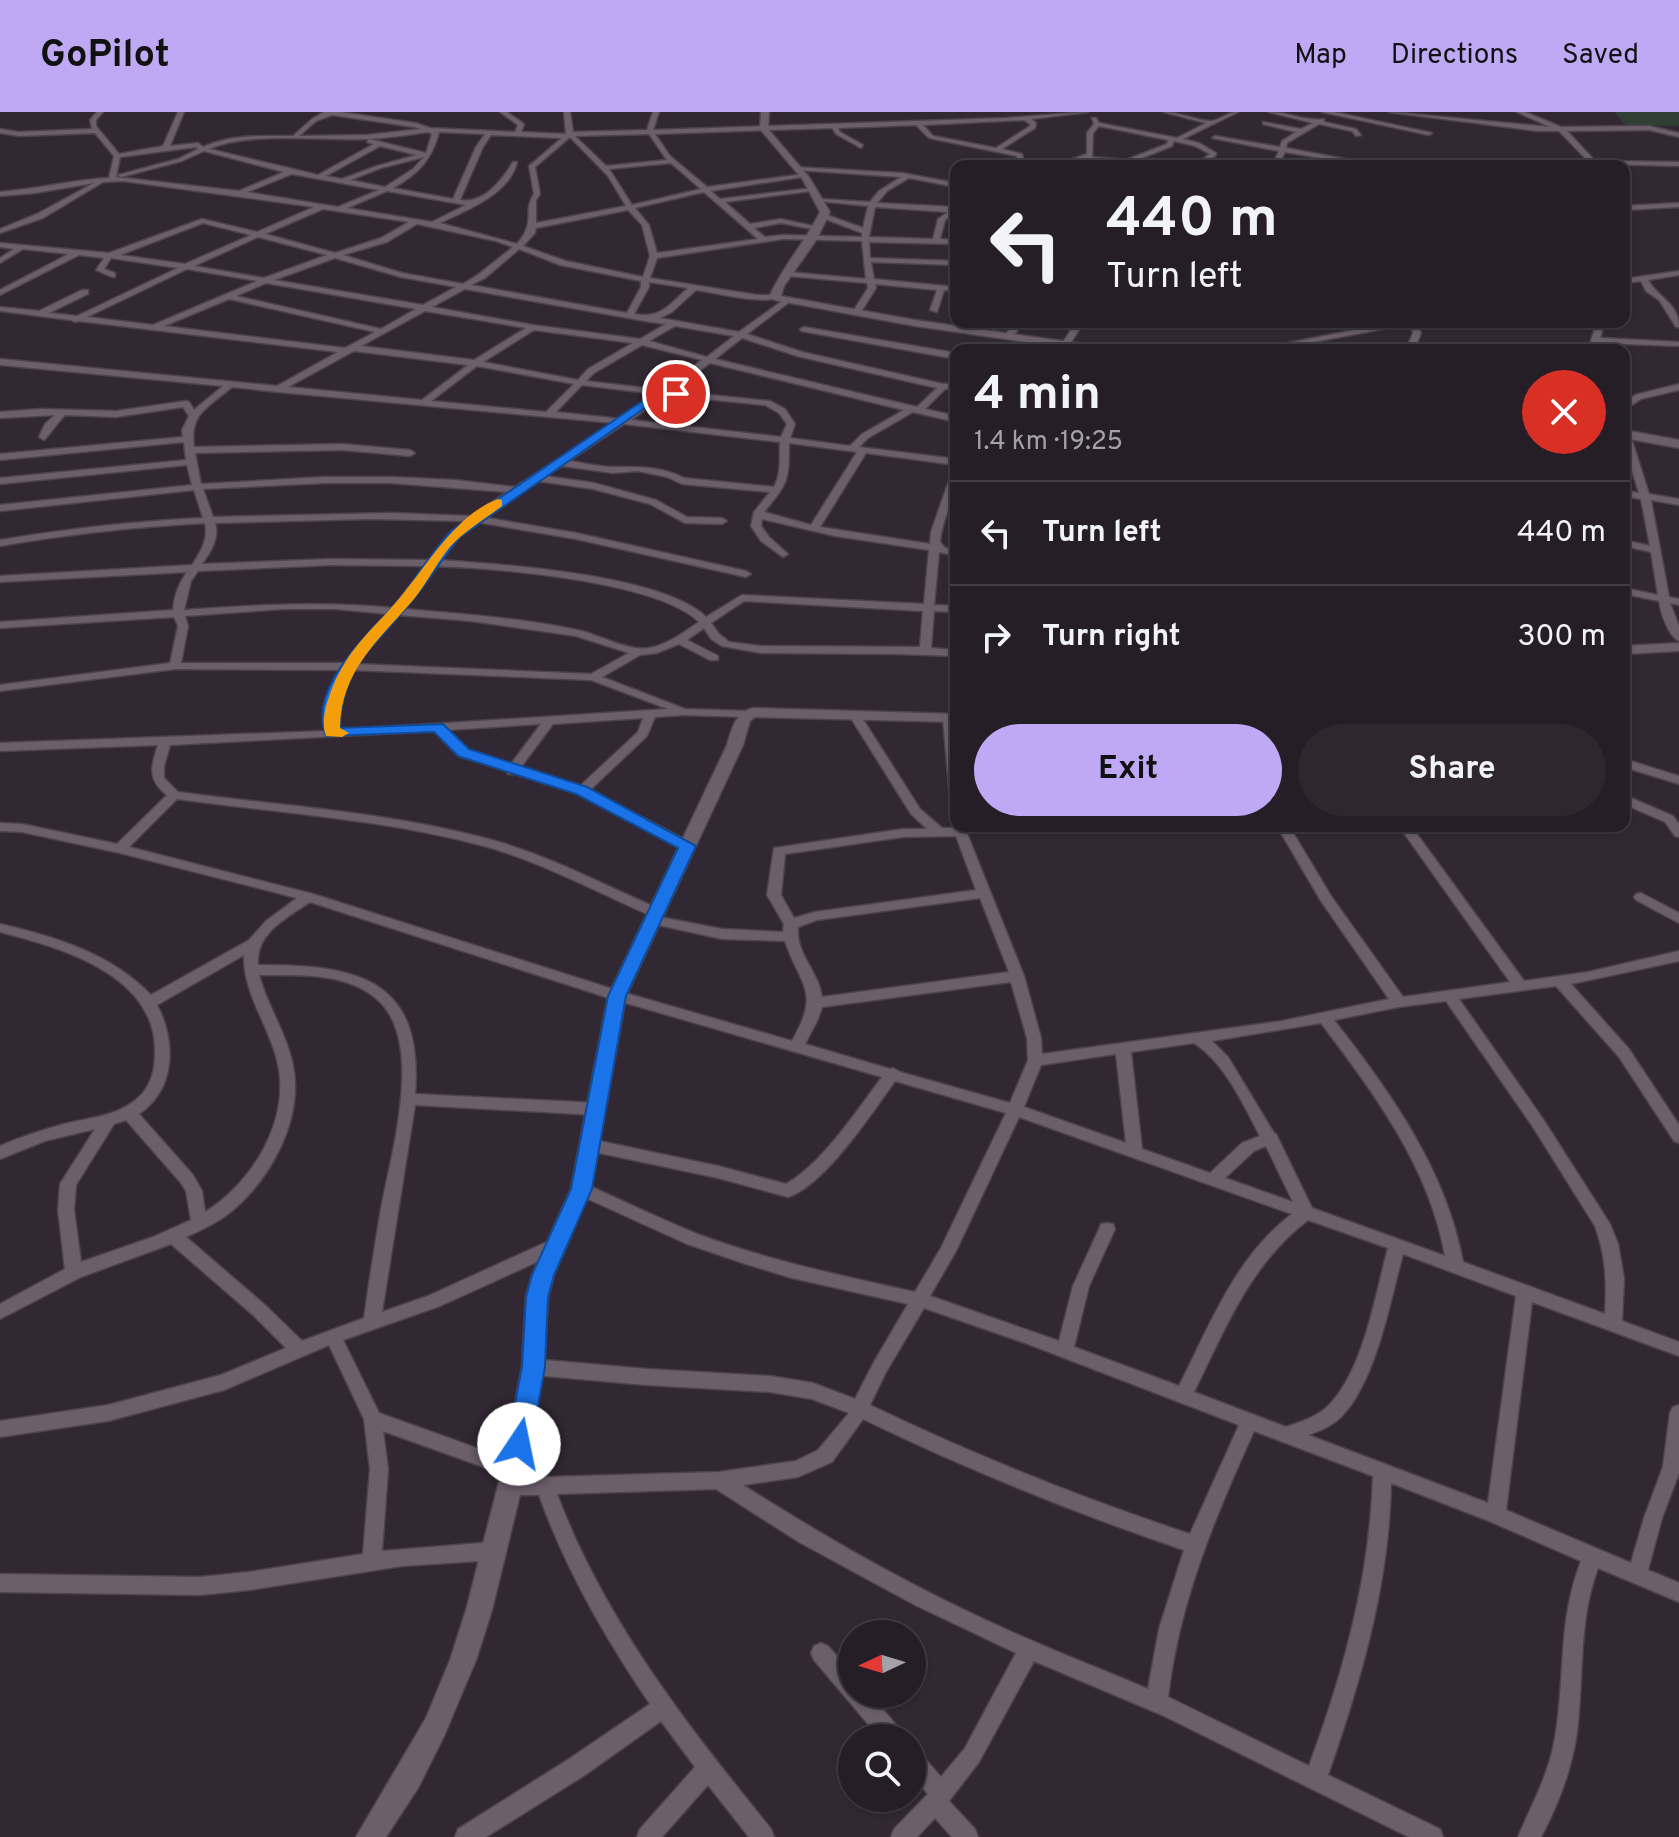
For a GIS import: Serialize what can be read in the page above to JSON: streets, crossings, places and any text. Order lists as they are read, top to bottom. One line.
{"north":"left","page":{"header":"GoPilot","nav":["Map","Directions","Saved"],"turn":["440 m","Turn left"],"heading":["4 min","1.4 km · 19:25"],"list":[{"name":"Turn left","value":"440 m"},{"name":"Turn right","value":"300 m"}],"buttons":["Exit","Share"]}}
